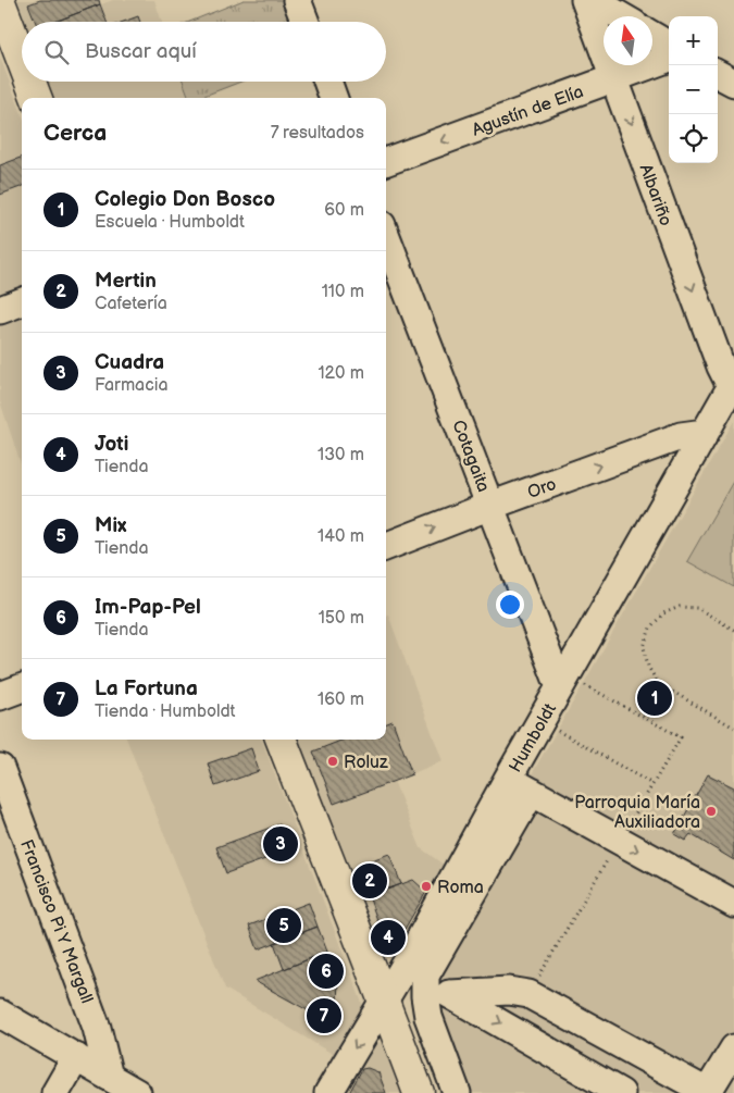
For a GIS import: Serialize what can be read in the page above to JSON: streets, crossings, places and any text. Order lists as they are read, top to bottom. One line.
{"streets":{"street":["Agustín de Elía","Albariño","Cotagaita","Oro","Humboldt","Francisco Pi Y Margall"]},"crossings":[["Agustín de Elía","Albariño"],["Albariño","Humboldt"],["Cotagaita","Oro"],["Cotagaita","Humboldt"],["Oro","Humboldt"]],"one_way":["Agustín de Elía","Albariño","Oro"],"places":["Roluz","Parroquia María Auxiliadora","Roma"],"north":"top","page":{"map_buttons":["+","−"],"search":"Buscar aquí","heading":["Cerca","7 resultados"],"list":[{"mark":"1","name":"Colegio Don Bosco","note":"Escuela · Humboldt","value":"60 m"},{"mark":"2","name":"Mertin","note":"Cafetería","value":"110 m"},{"mark":"3","name":"Cuadra","note":"Farmacia","value":"120 m"},{"mark":"4","name":"Joti","note":"Tienda","value":"130 m"},{"mark":"5","name":"Mix","note":"Tienda","value":"140 m"},{"mark":"6","name":"Im-Pap-Pel","note":"Tienda","value":"150 m"},{"mark":"7","name":"La Fortuna","note":"Tienda · Humboldt","value":"160 m"}],"pins":["1","3","2","5","4","6","7"]}}
